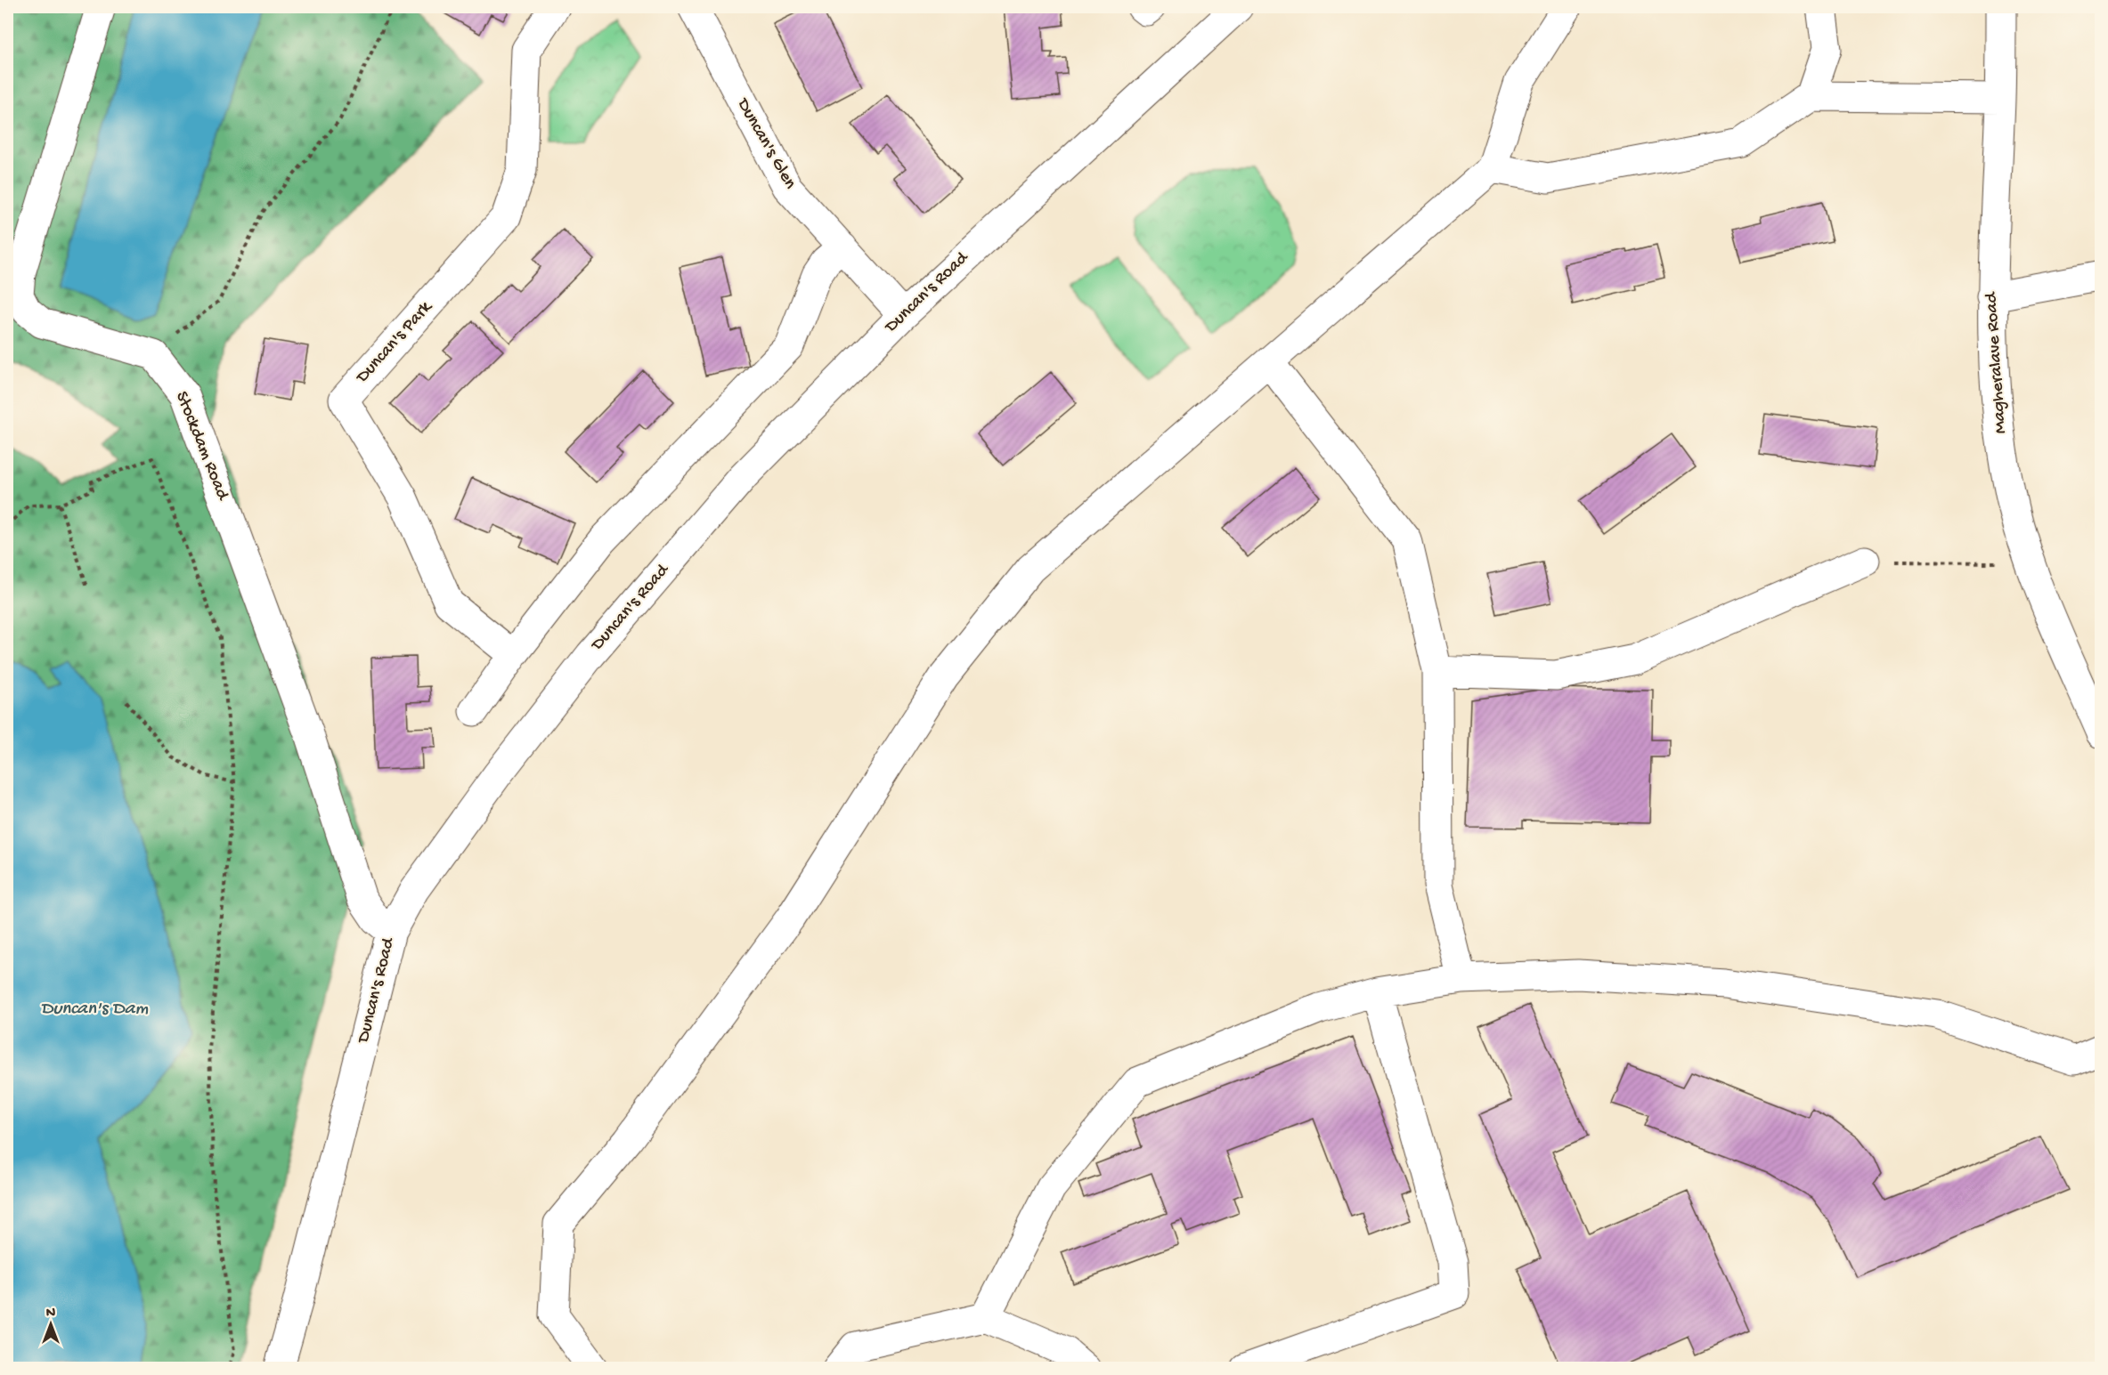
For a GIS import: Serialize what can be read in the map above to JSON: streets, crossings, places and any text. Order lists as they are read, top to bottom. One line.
{"streets":{"street":["Duncan's Glen","Duncan's Road","Duncan's Park","Magheralave Road","Stockdam Road"]},"crossings":[["Duncan's Glen","Duncan's Road"],["Duncan's Road","Stockdam Road"]],"water":["Duncan's Dam"],"north":"top"}
